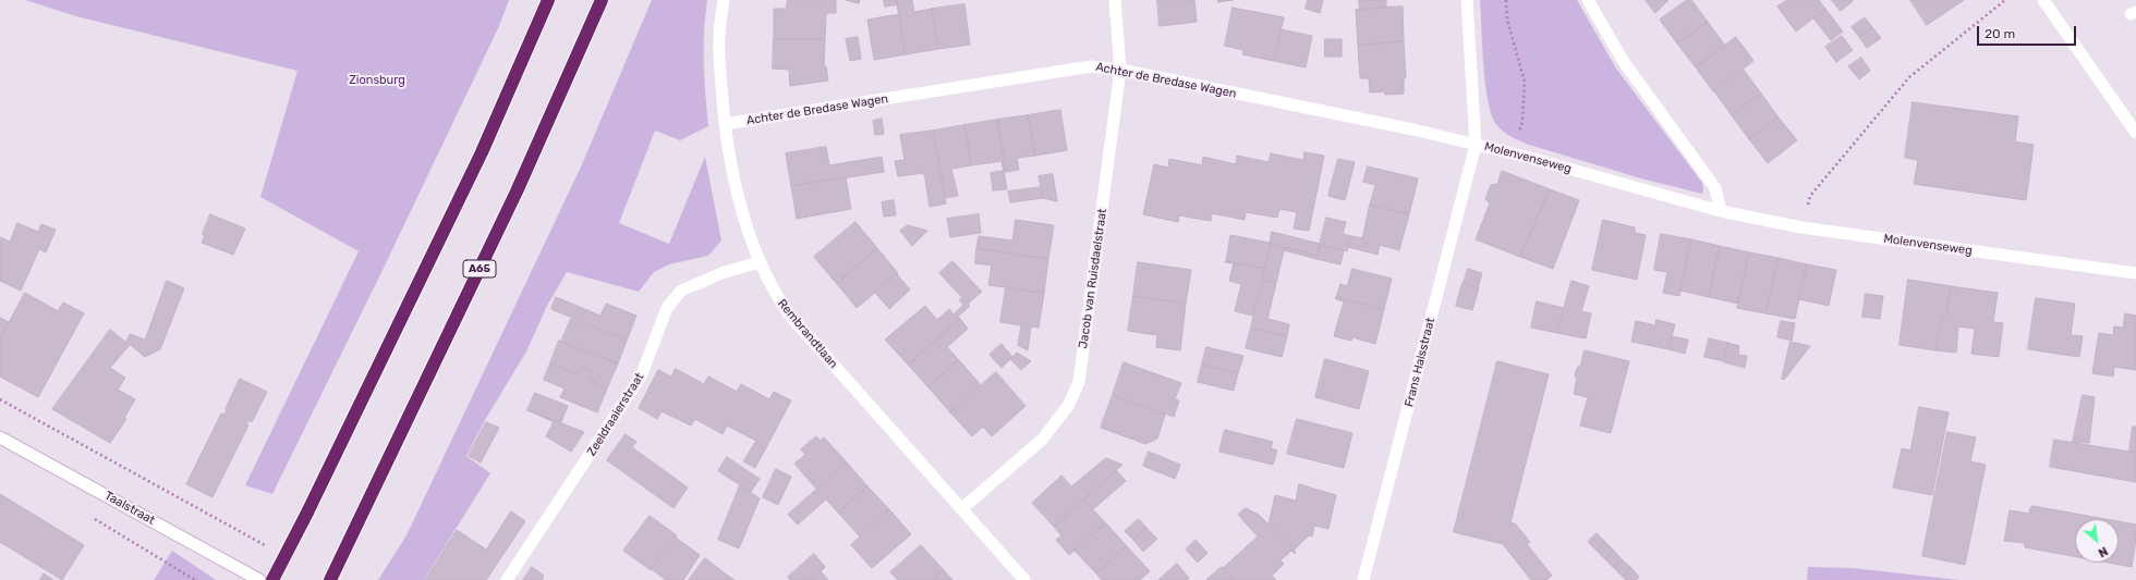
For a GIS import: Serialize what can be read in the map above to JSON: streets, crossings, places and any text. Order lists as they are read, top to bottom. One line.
{"streets":{"highway":["A65"],"street":["Achter de Bredase Wagen","Molenvenseweg","Jacob van Ruisdaelstraat","Rembrandtlaan","Frans Halsstraat","Zeeldraaierstraat","Taalstraat"]},"crossings":[["Achter de Bredase Wagen","Molenvenseweg"],["Achter de Bredase Wagen","Jacob van Ruisdaelstraat"],["Achter de Bredase Wagen","Rembrandtlaan"],["Achter de Bredase Wagen","Frans Halsstraat"],["Molenvenseweg","Frans Halsstraat"],["Jacob van Ruisdaelstraat","Rembrandtlaan"],["Rembrandtlaan","Zeeldraaierstraat"]],"parks":["Zionsburg"],"scale_bar":"20 m","north":"bottom right"}
